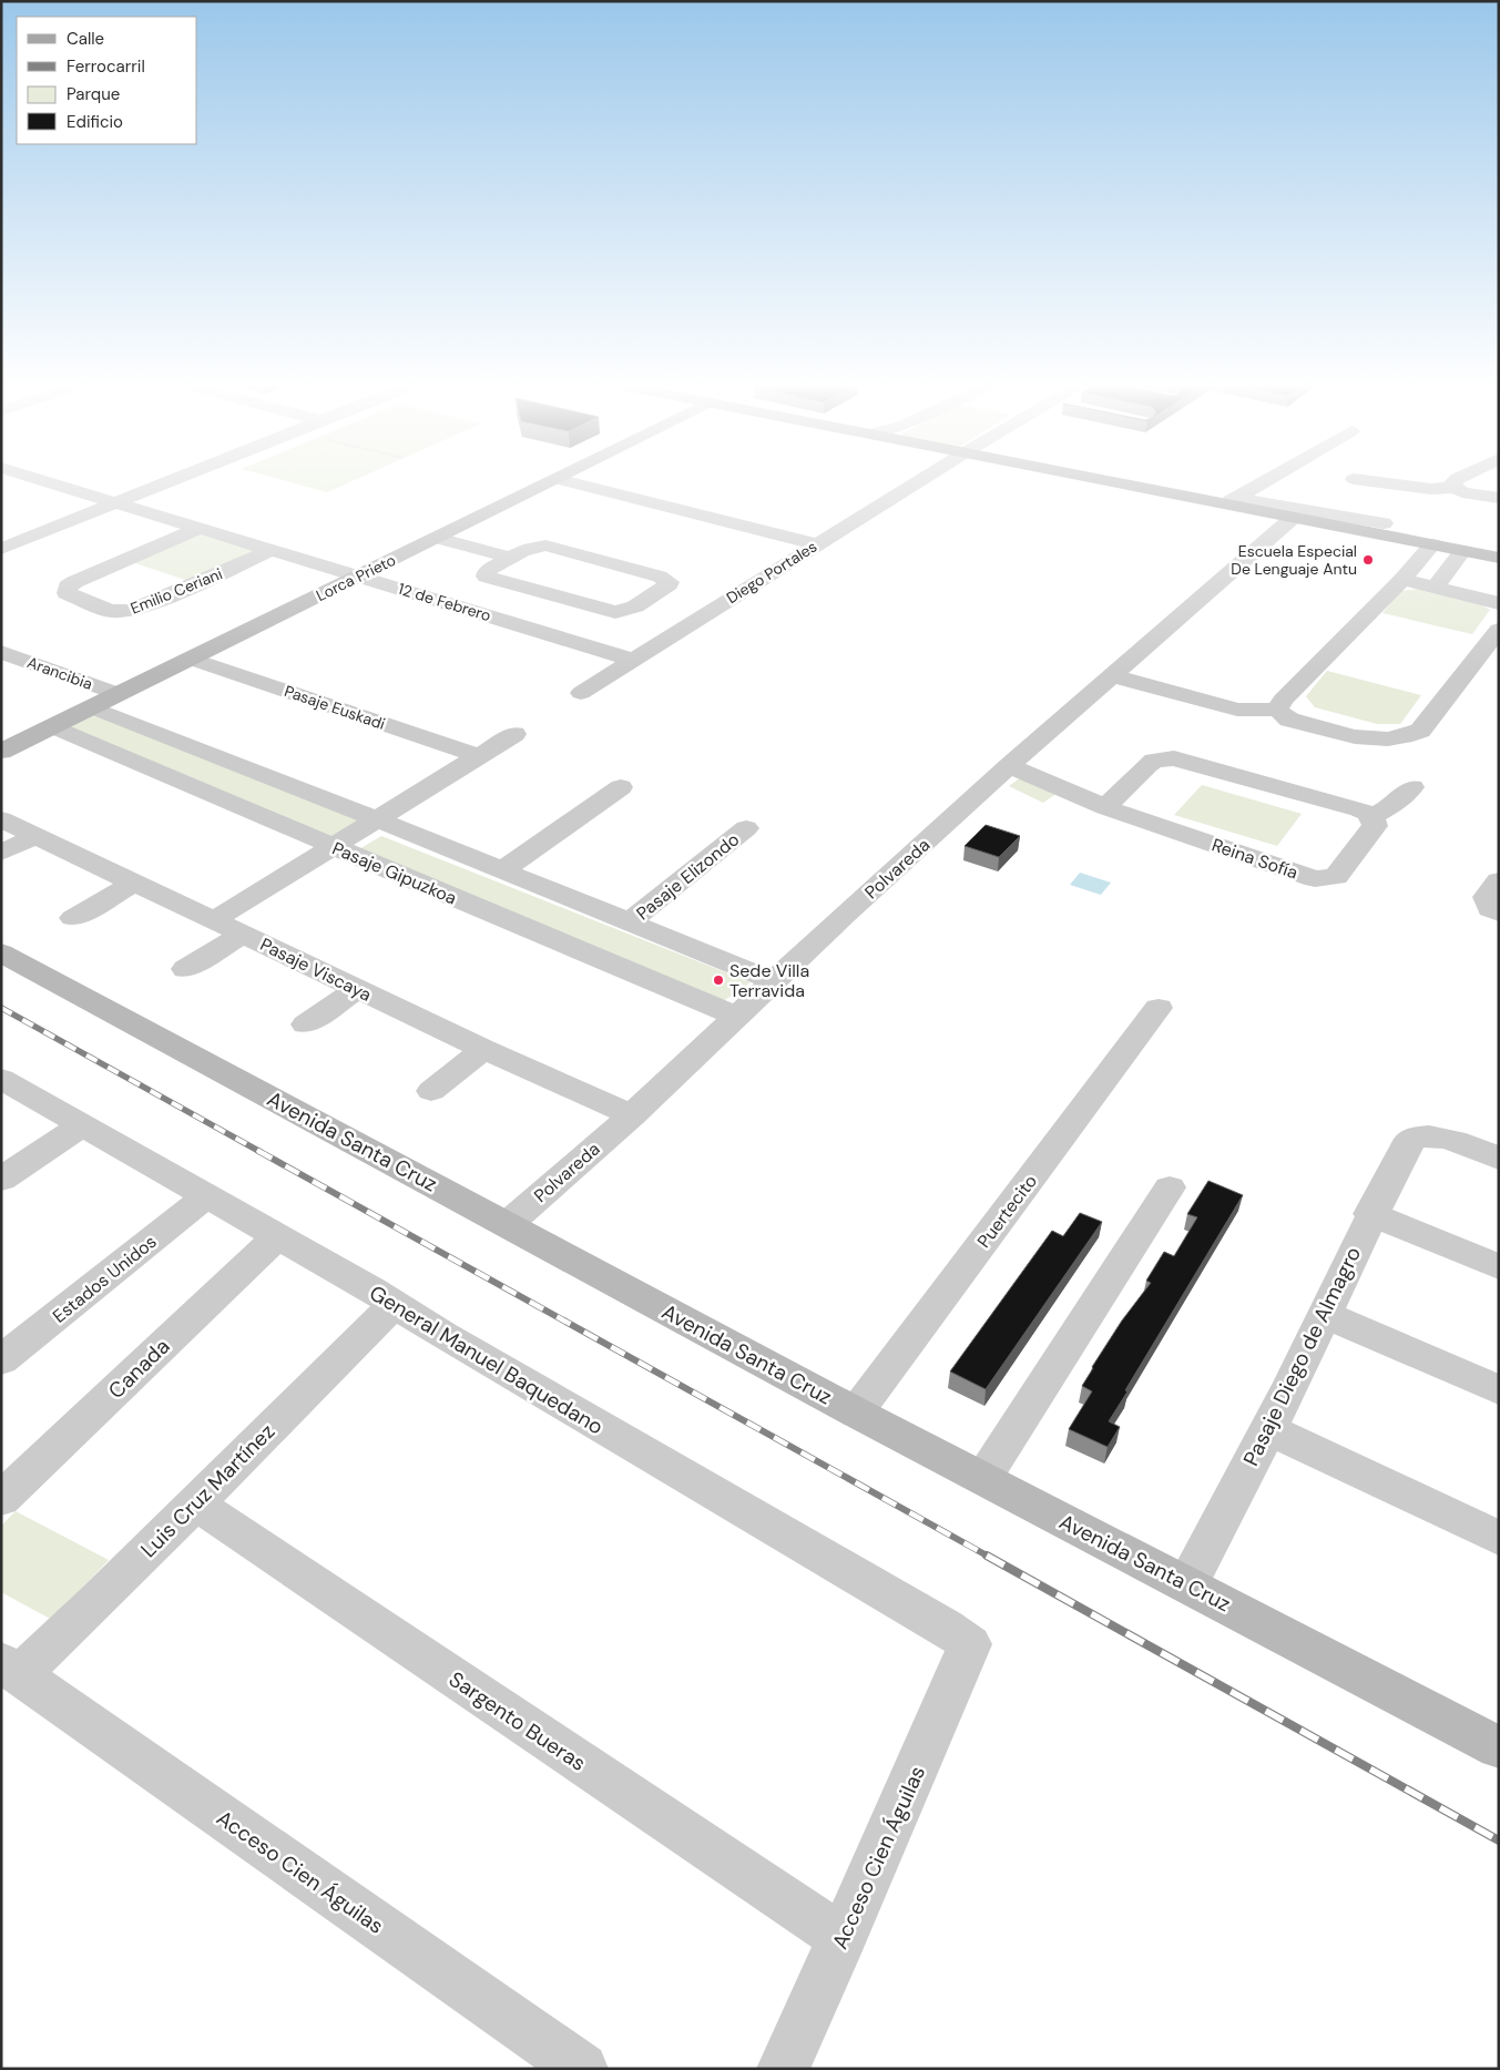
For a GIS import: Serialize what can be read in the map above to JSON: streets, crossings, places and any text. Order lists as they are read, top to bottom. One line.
{"streets":{"main road":["Lorca Prieto","Avenida Santa Cruz"],"street":["Diego Portales","Emilio Ceriani","12 de Febrero","Arancibia","Pasaje Euskadi","Reina Sofía","Polvareda","Pasaje Gipuzkoa","Pasaje Elizondo","Pasaje Viscaya","Puertecito","Estados Unidos","Pasaje Diego de Almagro","General Manuel Baquedano","Canada","Luis Cruz Martínez","Sargento Bueras","Acceso Cien Águilas"]},"crossings":[["Diego Portales","12 de Febrero"],["Lorca Prieto","12 de Febrero"],["Lorca Prieto","Arancibia"],["Lorca Prieto","Pasaje Euskadi"],["Lorca Prieto","Pasaje Gipuzkoa"],["Emilio Ceriani","12 de Febrero"],["Reina Sofía","Polvareda"],["Polvareda","Pasaje Gipuzkoa"],["Polvareda","Pasaje Viscaya"],["Polvareda","Avenida Santa Cruz"],["Avenida Santa Cruz","Puertecito"],["Avenida Santa Cruz","Pasaje Diego de Almagro"],["Estados Unidos","General Manuel Baquedano"],["General Manuel Baquedano","Canada"],["General Manuel Baquedano","Luis Cruz Martínez"],["General Manuel Baquedano","Acceso Cien Águilas"],["Luis Cruz Martínez","Sargento Bueras"],["Luis Cruz Martínez","Acceso Cien Águilas"],["Sargento Bueras","Acceso Cien Águilas"]],"places":["Escuela Especial De Lenguaje Antu","Sede Villa Terravida"],"legend":["Calle","Ferrocarril","Parque","Edificio"]}
